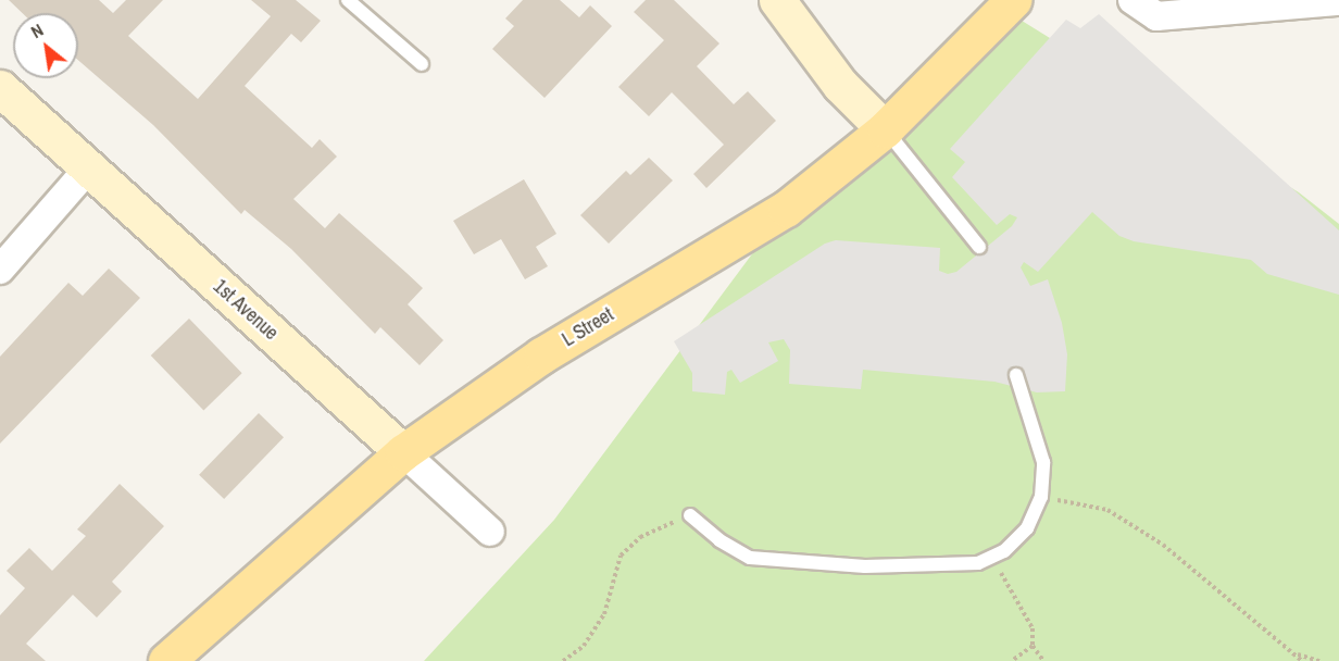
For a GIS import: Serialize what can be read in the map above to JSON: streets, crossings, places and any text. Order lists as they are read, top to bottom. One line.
{"streets":{"main road":["L Street"],"street":["1st Avenue"]},"crossings":[["1st Avenue","L Street"]],"north":"top left"}
